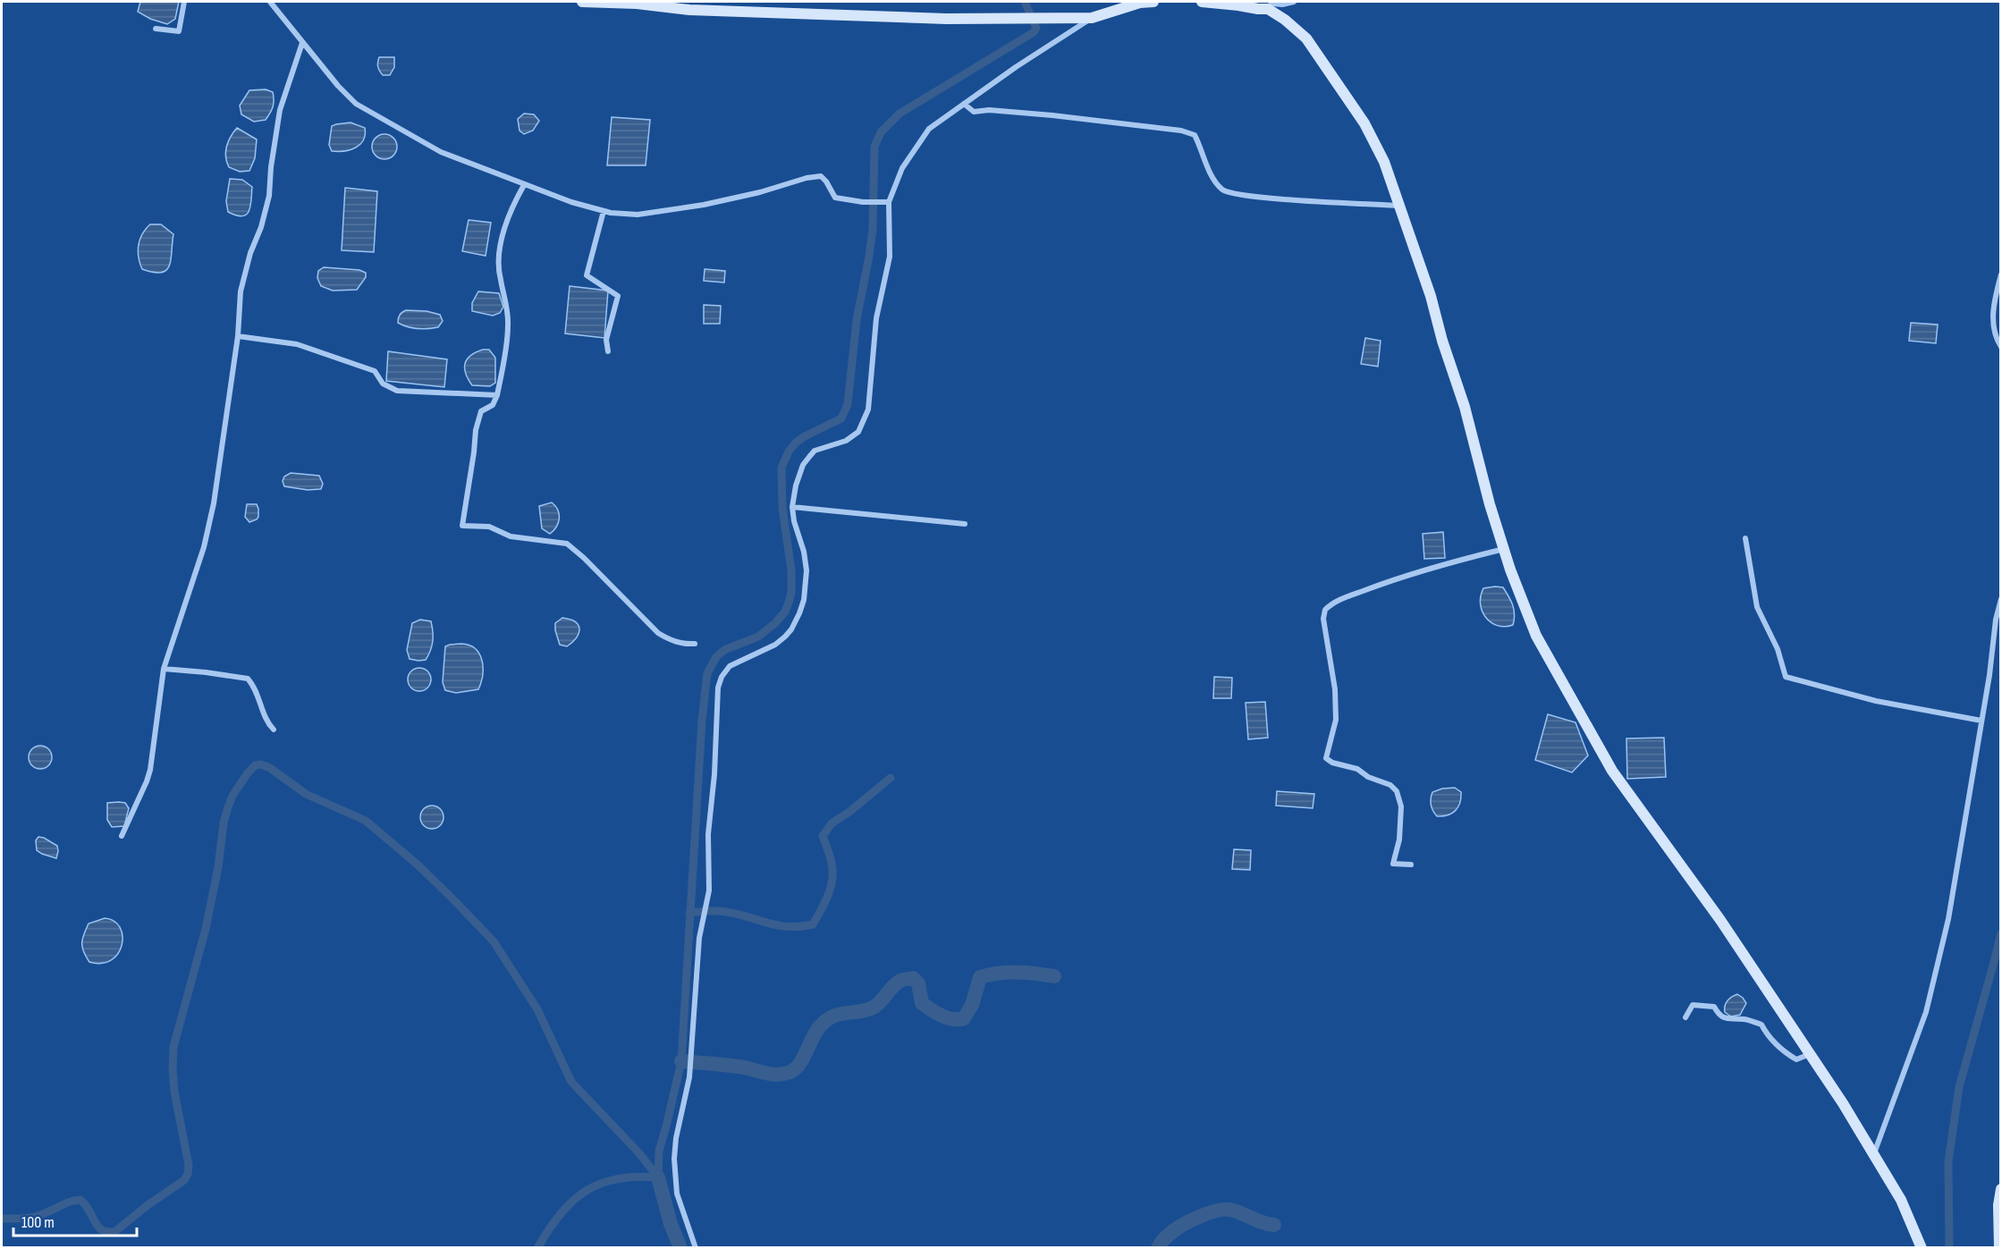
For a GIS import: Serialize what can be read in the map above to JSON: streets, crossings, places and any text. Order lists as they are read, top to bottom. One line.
{"scale_bar":"100 m"}
